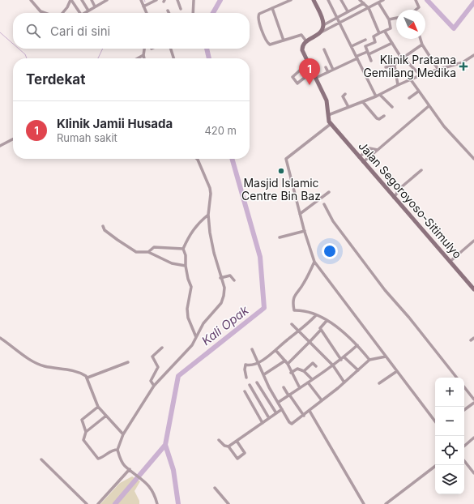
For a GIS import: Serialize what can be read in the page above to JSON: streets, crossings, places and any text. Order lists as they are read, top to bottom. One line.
{"streets":{"main road":["Jalan Segoroyoso-Sitimulyo"]},"water":["Kali Opak"],"places":{"health":["Klinik Pratama Gemilang Medika"],"other":["Masjid Islamic Centre Bin Baz"]},"north":"bottom right","page":{"search":"Cari di sini","pins":"1","heading":"Terdekat","list":[{"mark":"1","name":"Klinik Jamii Husada","note":"Rumah sakit","value":"420 m"}],"map_buttons":["+","−"]}}
